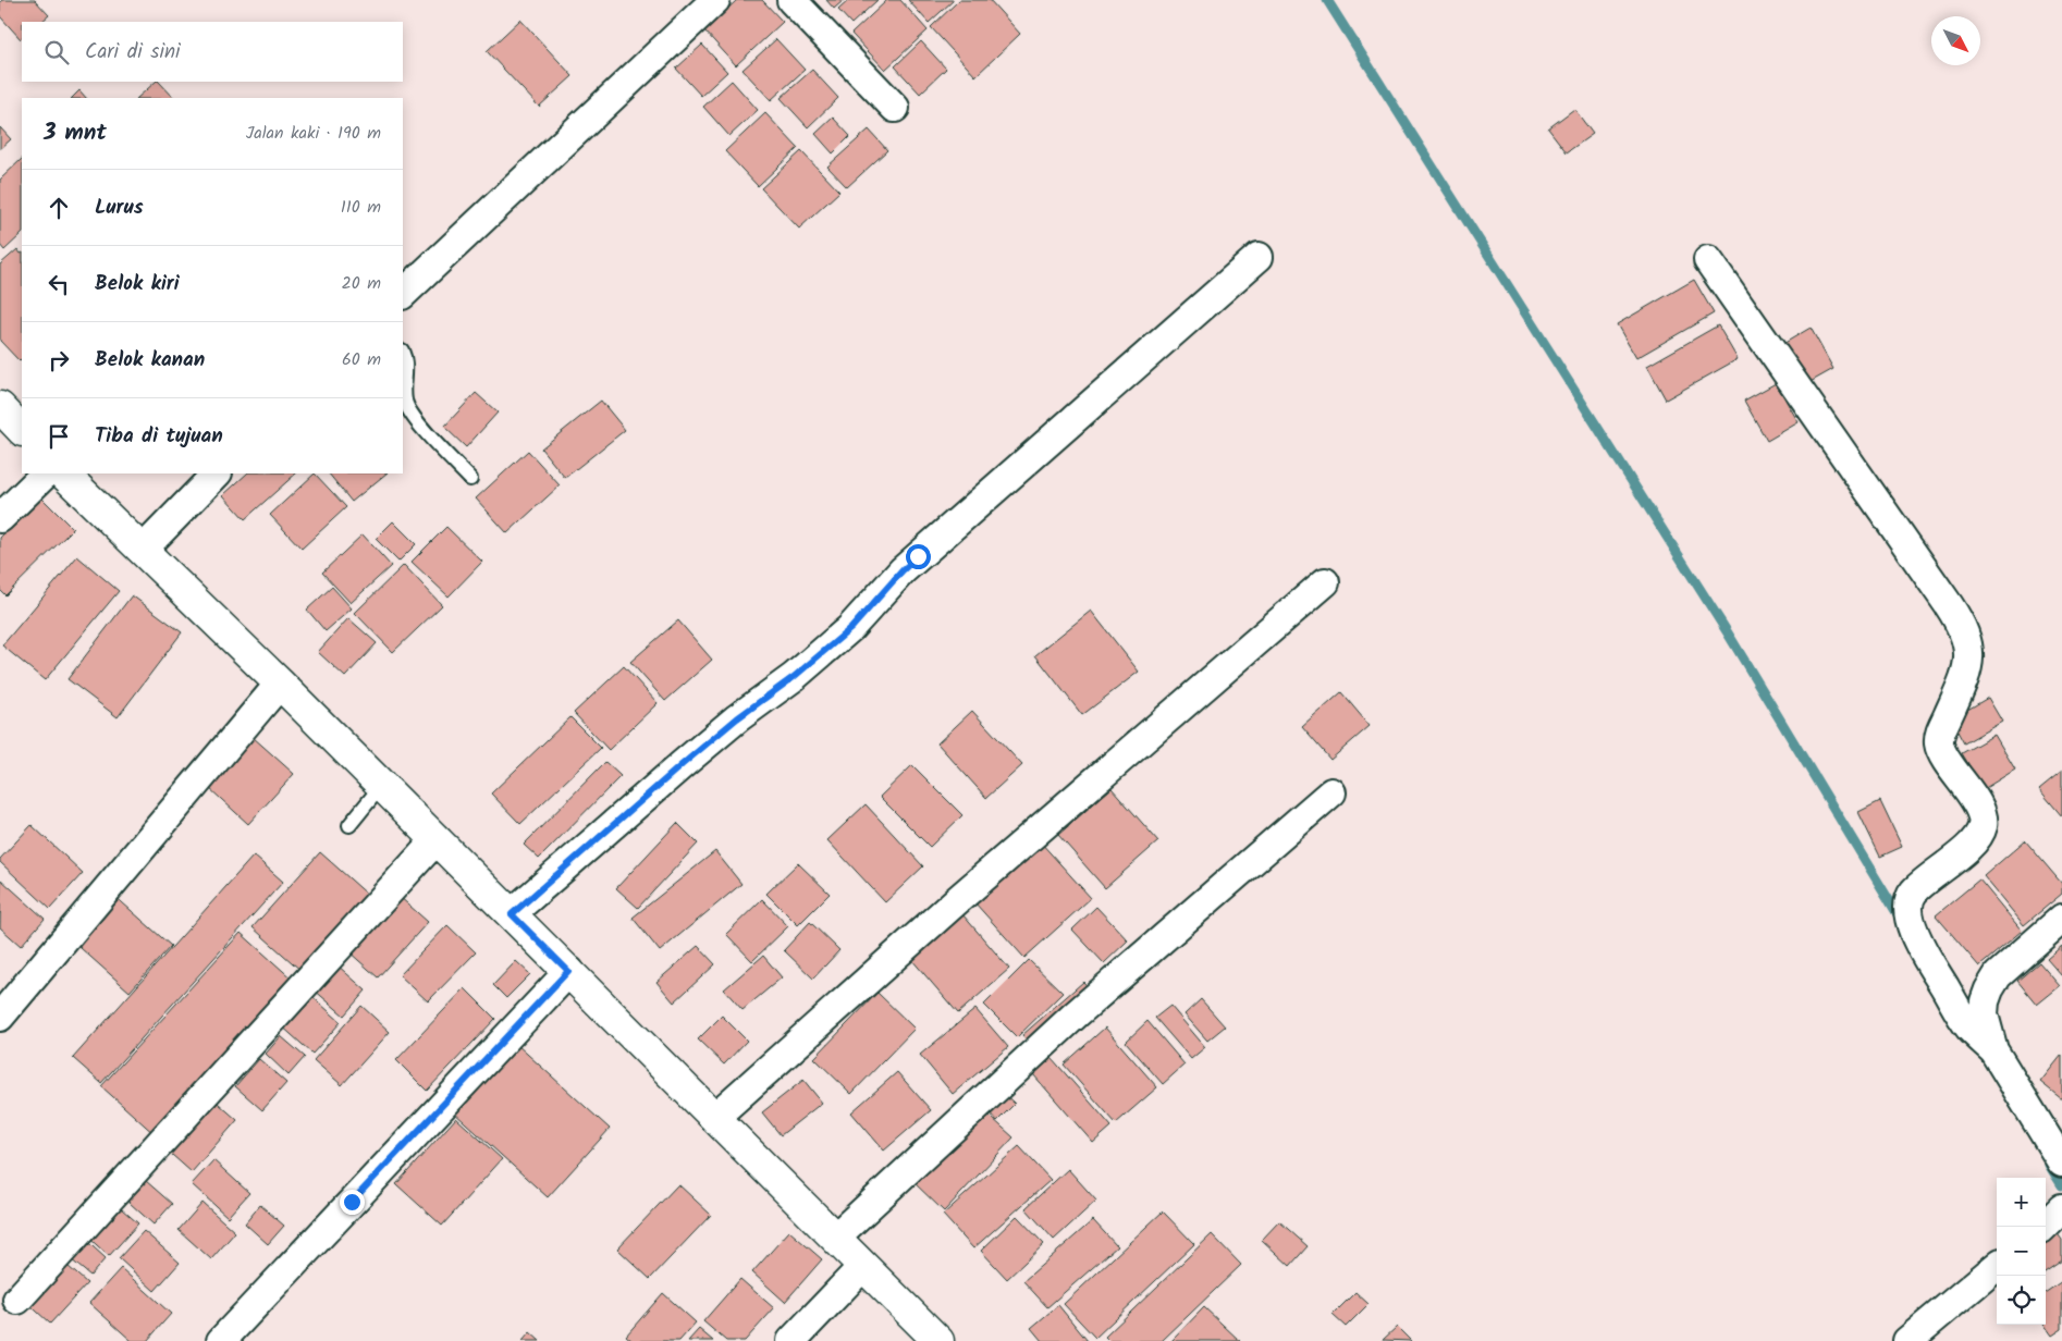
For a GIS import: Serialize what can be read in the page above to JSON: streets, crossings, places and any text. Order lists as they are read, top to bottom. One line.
{"north":"bottom right","page":{"search":"Cari di sini","heading":["3 mnt","Jalan kaki · 190 m"],"list":[["Lurus","110 m"],["Belok kiri","20 m"],["Belok kanan","60 m"],"Tiba di tujuan"],"map_buttons":["+","−"]}}
